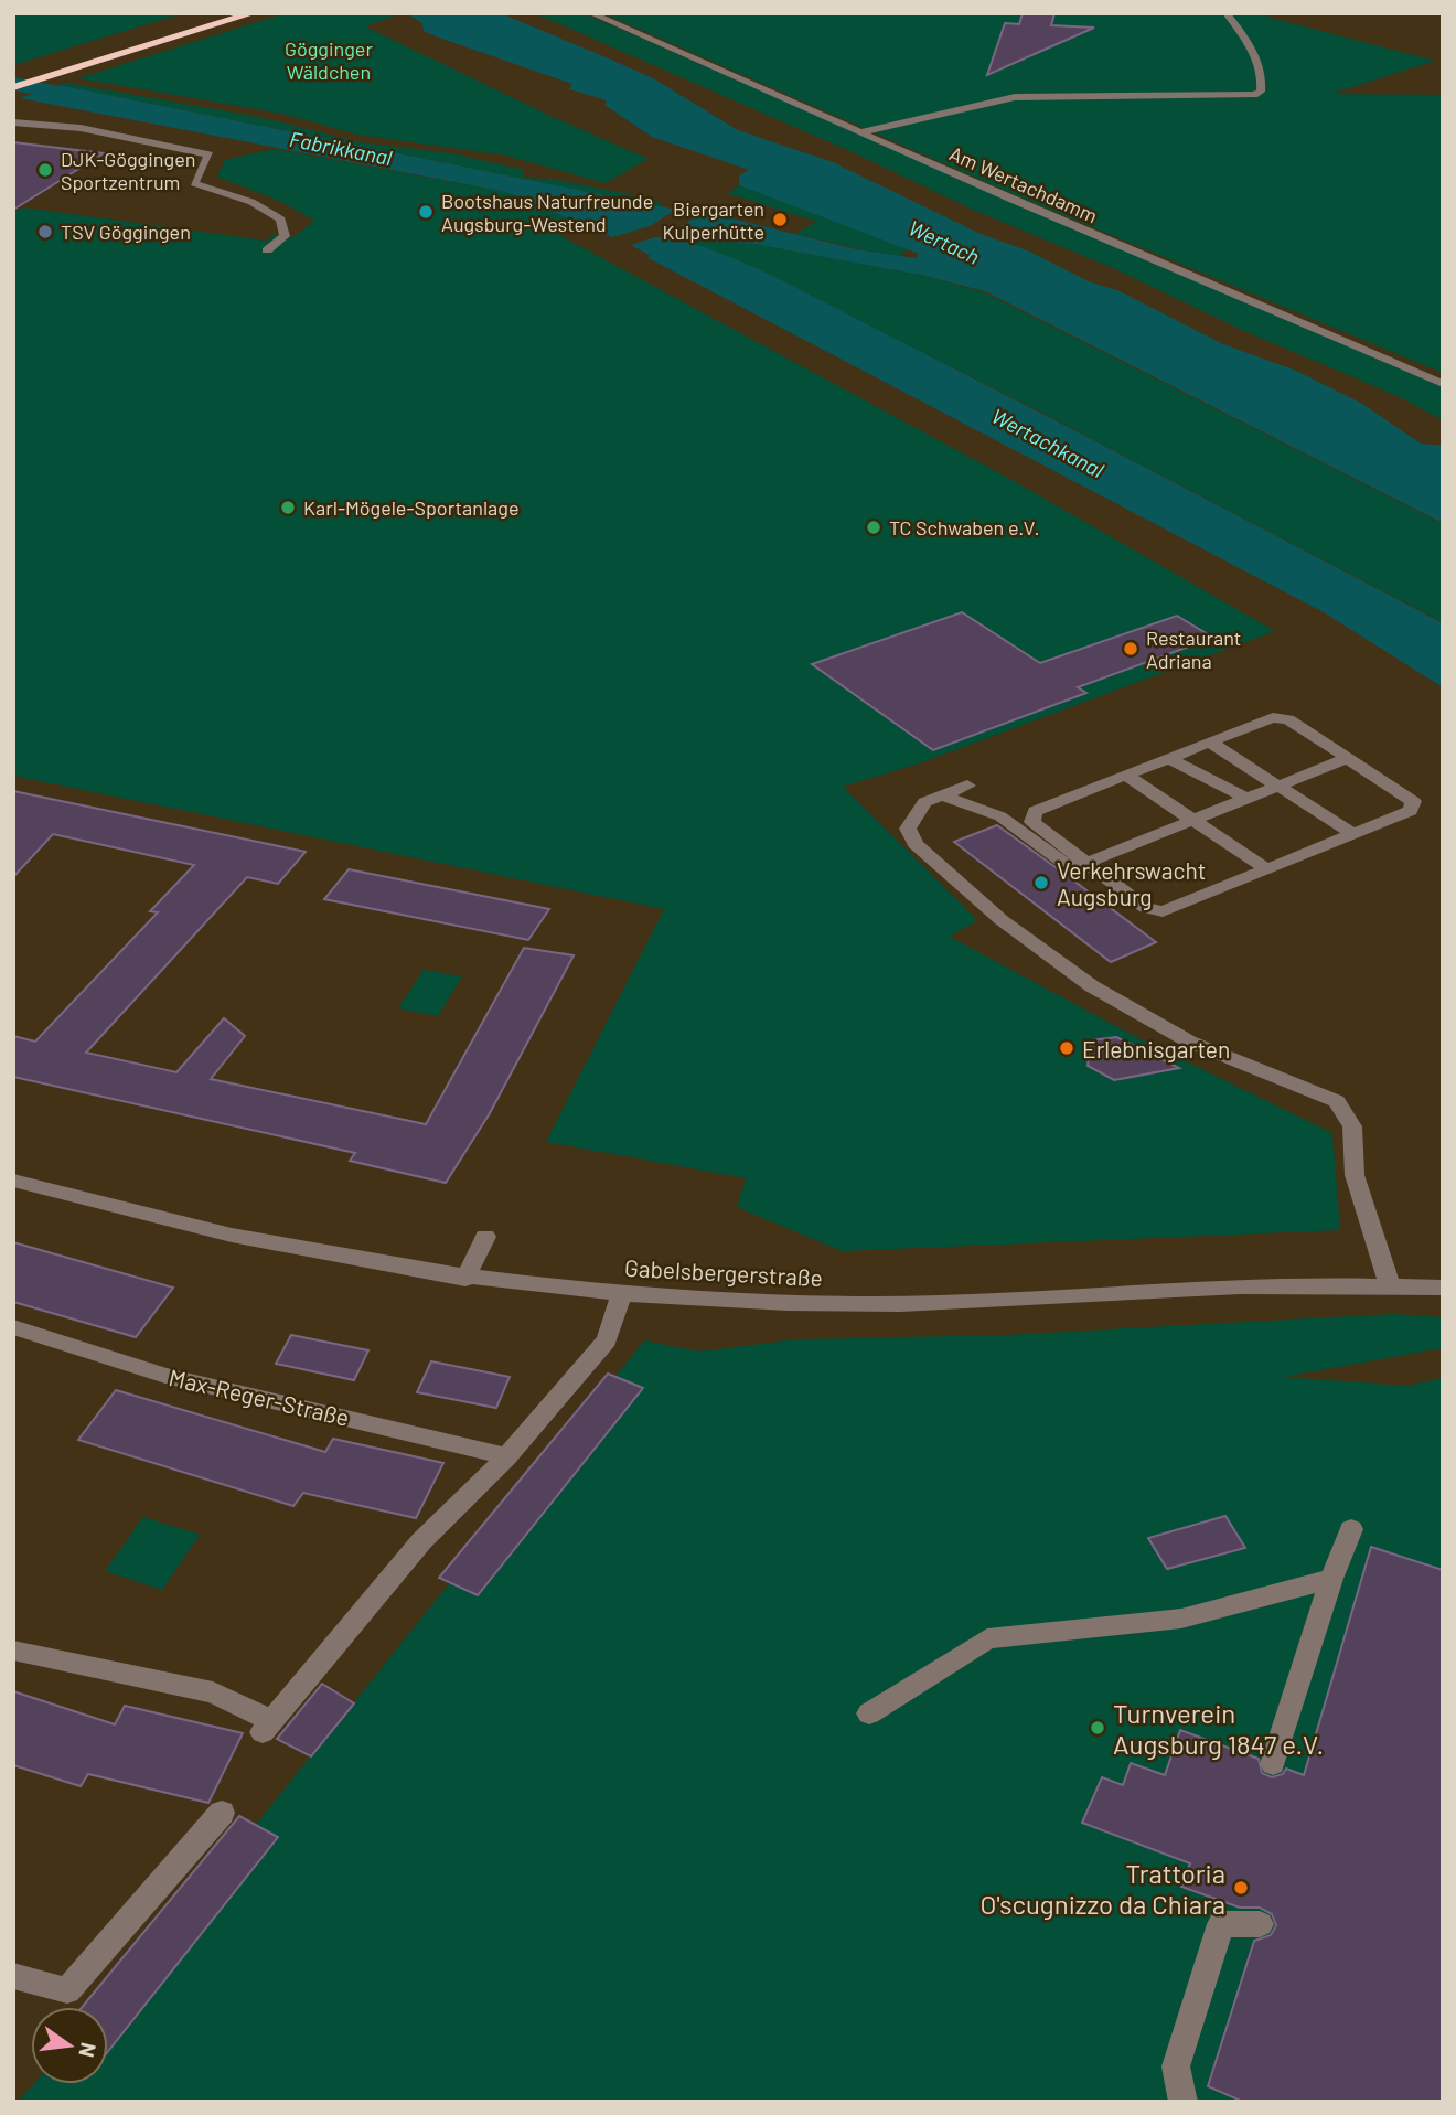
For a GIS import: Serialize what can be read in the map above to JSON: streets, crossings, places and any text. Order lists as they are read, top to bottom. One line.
{"streets":{"street":["Am Wertachdamm","Gabelsbergerstraße","Max-Reger-Straße"]},"water":["Fabrikkanal","Wertach","Wertachkanal"],"parks":["Gögginger Wäldchen"],"places":["DJK-Göggingen Sportzentrum","Bootshaus Naturfreunde Augsburg-Westend","Biergarten Kulperhütte","TSV Göggingen","Karl-Mögele-Sportanlage","TC Schwaben e.V.","Restaurant Adriana","Verkehrswacht Augsburg","Erlebnisgarten","Turnverein Augsburg 1847 e.V.","Trattoria O'scugnizzo da Chiara"],"north":"right"}
